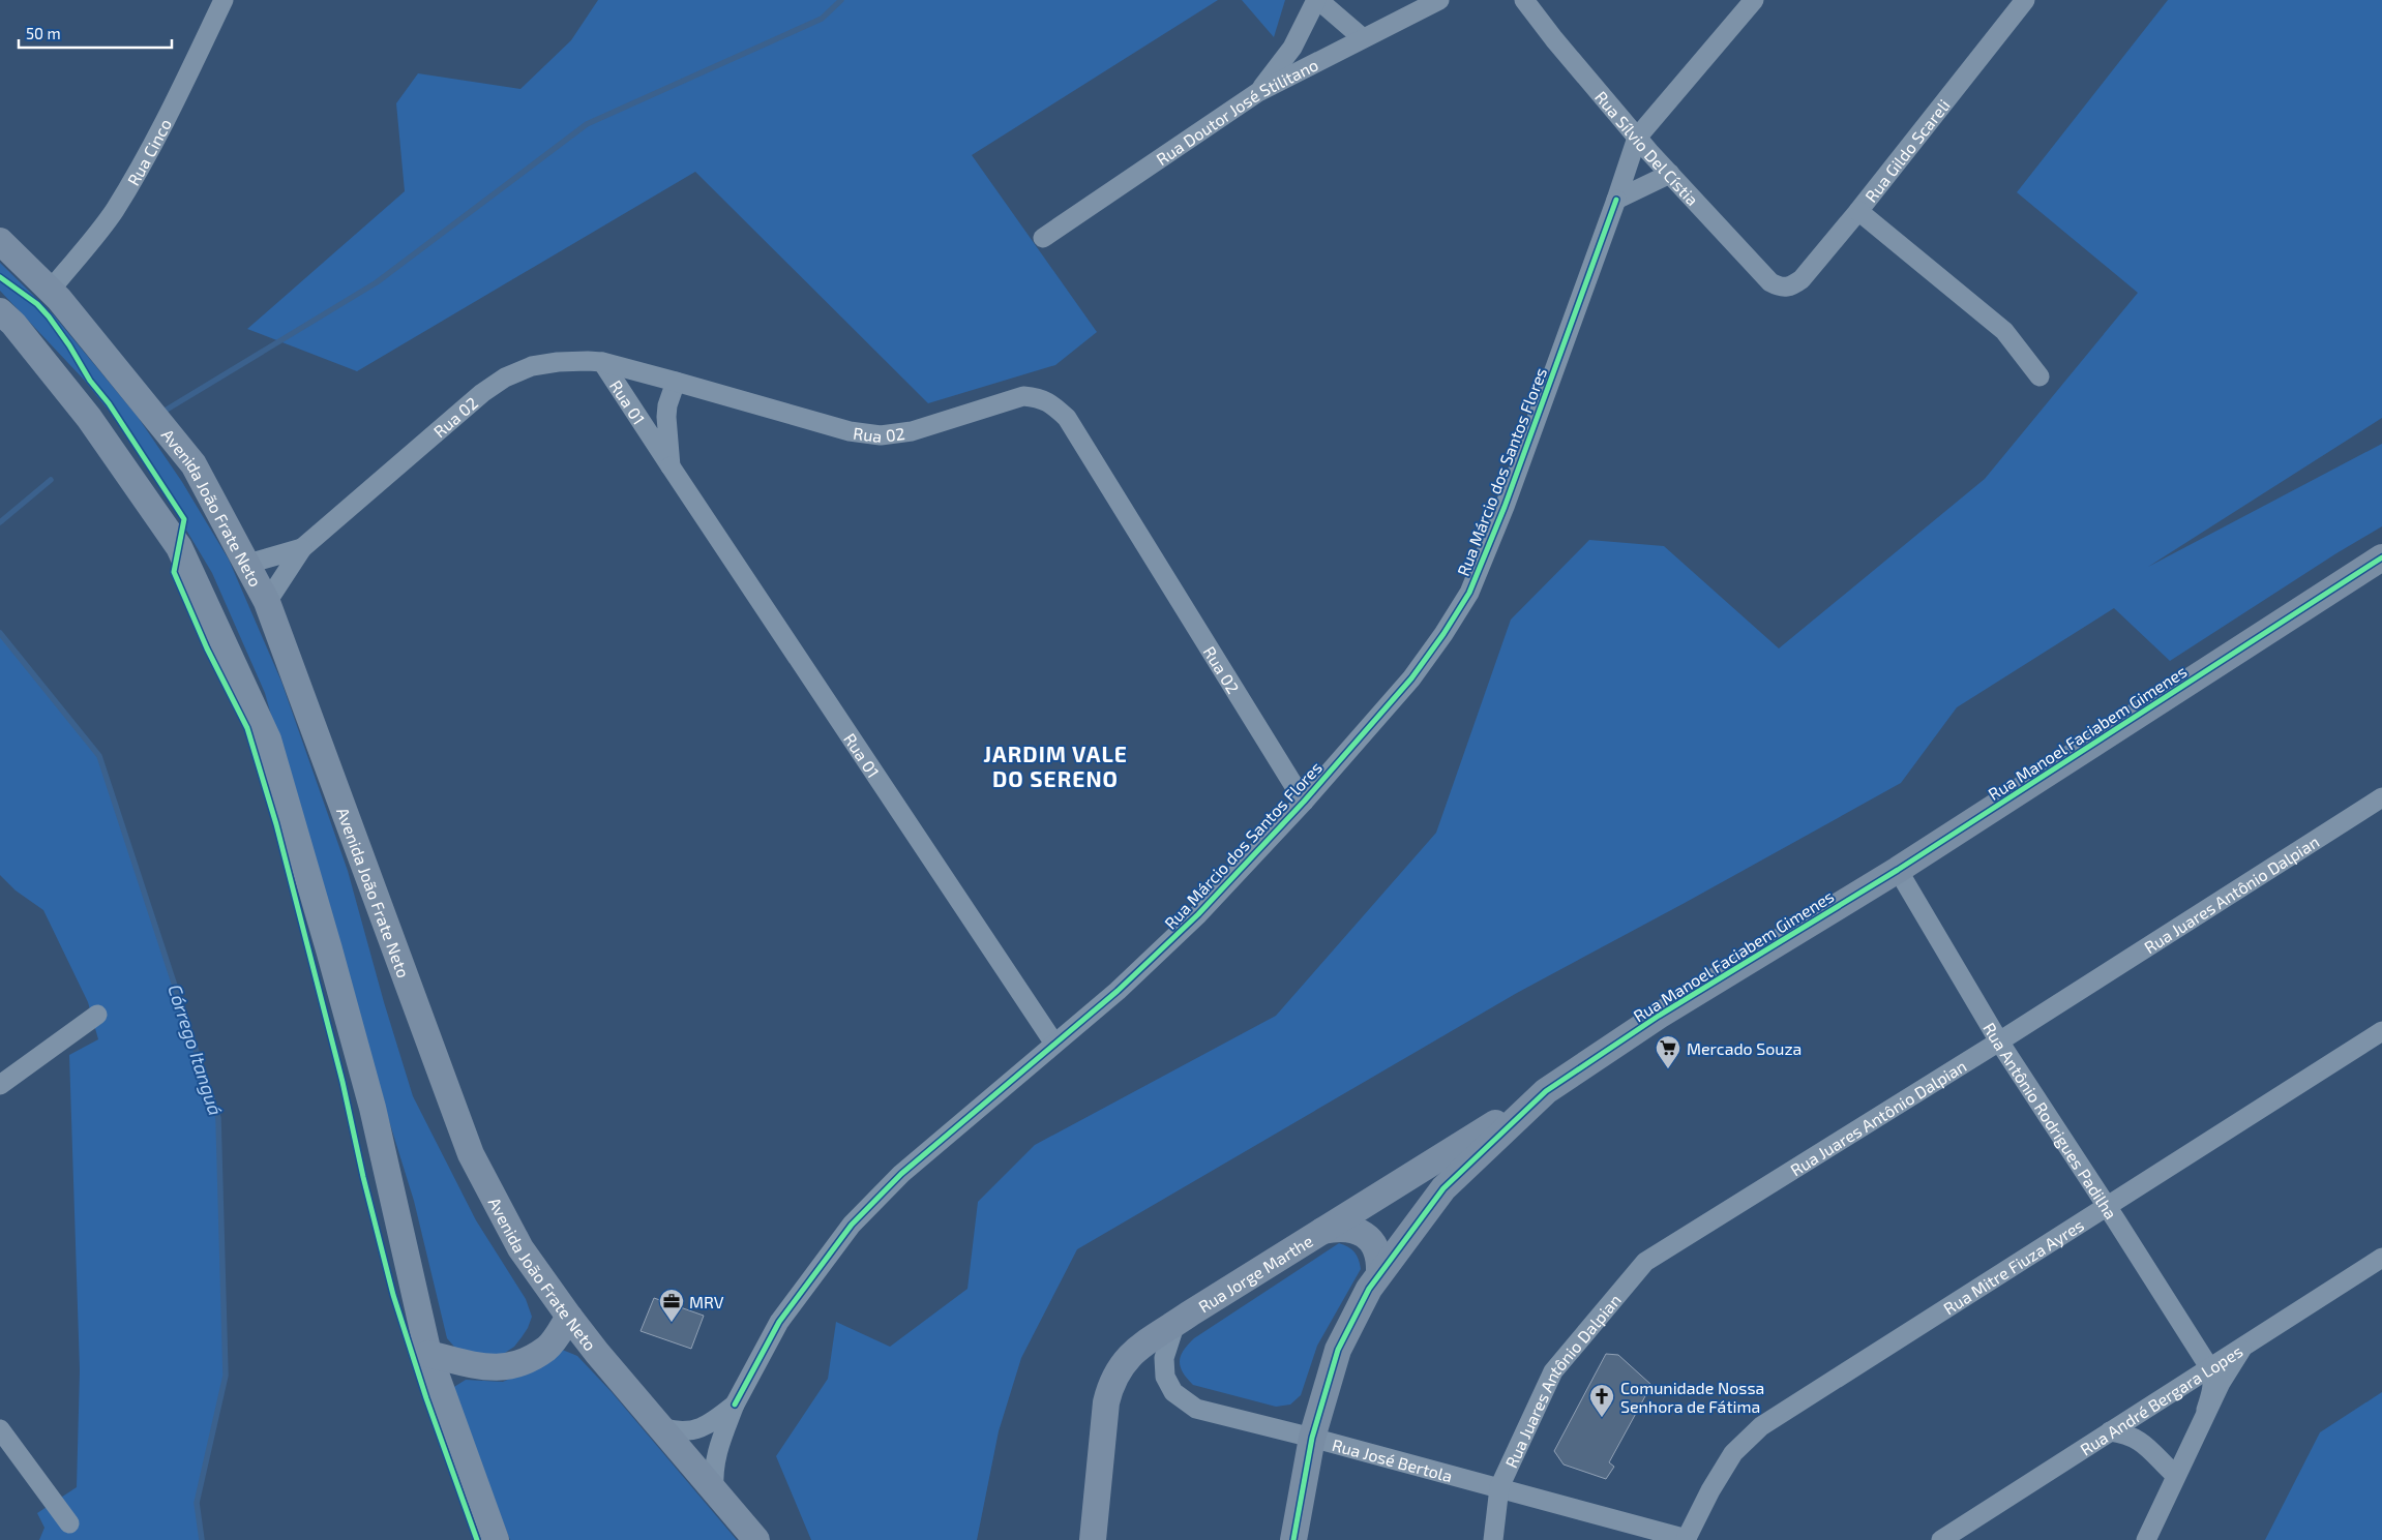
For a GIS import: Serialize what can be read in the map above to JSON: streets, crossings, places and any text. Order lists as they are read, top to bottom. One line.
{"streets":{"main road":["Avenida João Frate Neto","Rua Manoel Faciabem Gimenes","Rua Jorge Marthe"],"street":["Rua Doutor José Stilitano","Rua Sílvio Del Cístia","Rua Gildo Scareli","Rua Cinco","Rua 01","Rua 02","Rua Márcio dos Santos Flores","Rua Juares Antônio Dalpian","Rua Antônio Rodrigues Padilha","Rua Mitre Fiuza Ayres","Rua André Bergara Lopes","Rua José Bertola"]},"crossings":[["Rua Sílvio Del Cístia","Rua Gildo Scareli"],["Rua Sílvio Del Cístia","Rua Márcio dos Santos Flores"],["Rua Cinco","Avenida João Frate Neto"],["Rua 01","Rua 02"],["Rua 01","Rua Márcio dos Santos Flores"],["Rua 02","Rua Márcio dos Santos Flores"],["Rua 02","Avenida João Frate Neto"],["Rua Márcio dos Santos Flores","Avenida João Frate Neto"],["Rua Manoel Faciabem Gimenes","Rua Antônio Rodrigues Padilha"],["Rua Manoel Faciabem Gimenes","Rua Jorge Marthe"],["Rua Manoel Faciabem Gimenes","Rua José Bertola"],["Rua Juares Antônio Dalpian","Rua Antônio Rodrigues Padilha"],["Rua Juares Antônio Dalpian","Rua José Bertola"],["Rua Antônio Rodrigues Padilha","Rua Mitre Fiuza Ayres"],["Rua Antônio Rodrigues Padilha","Rua André Bergara Lopes"],["Rua Mitre Fiuza Ayres","Rua José Bertola"],["Rua Jorge Marthe","Rua José Bertola"]],"districts":["JARDIM VALE DO SERENO"],"water":["Córrego Itanguá"],"places":{"supermarket":["Mercado Souza"],"office":["MRV"],"church":["Comunidade Nossa Senhora de Fátima"]},"scale_bar":"50 m"}
